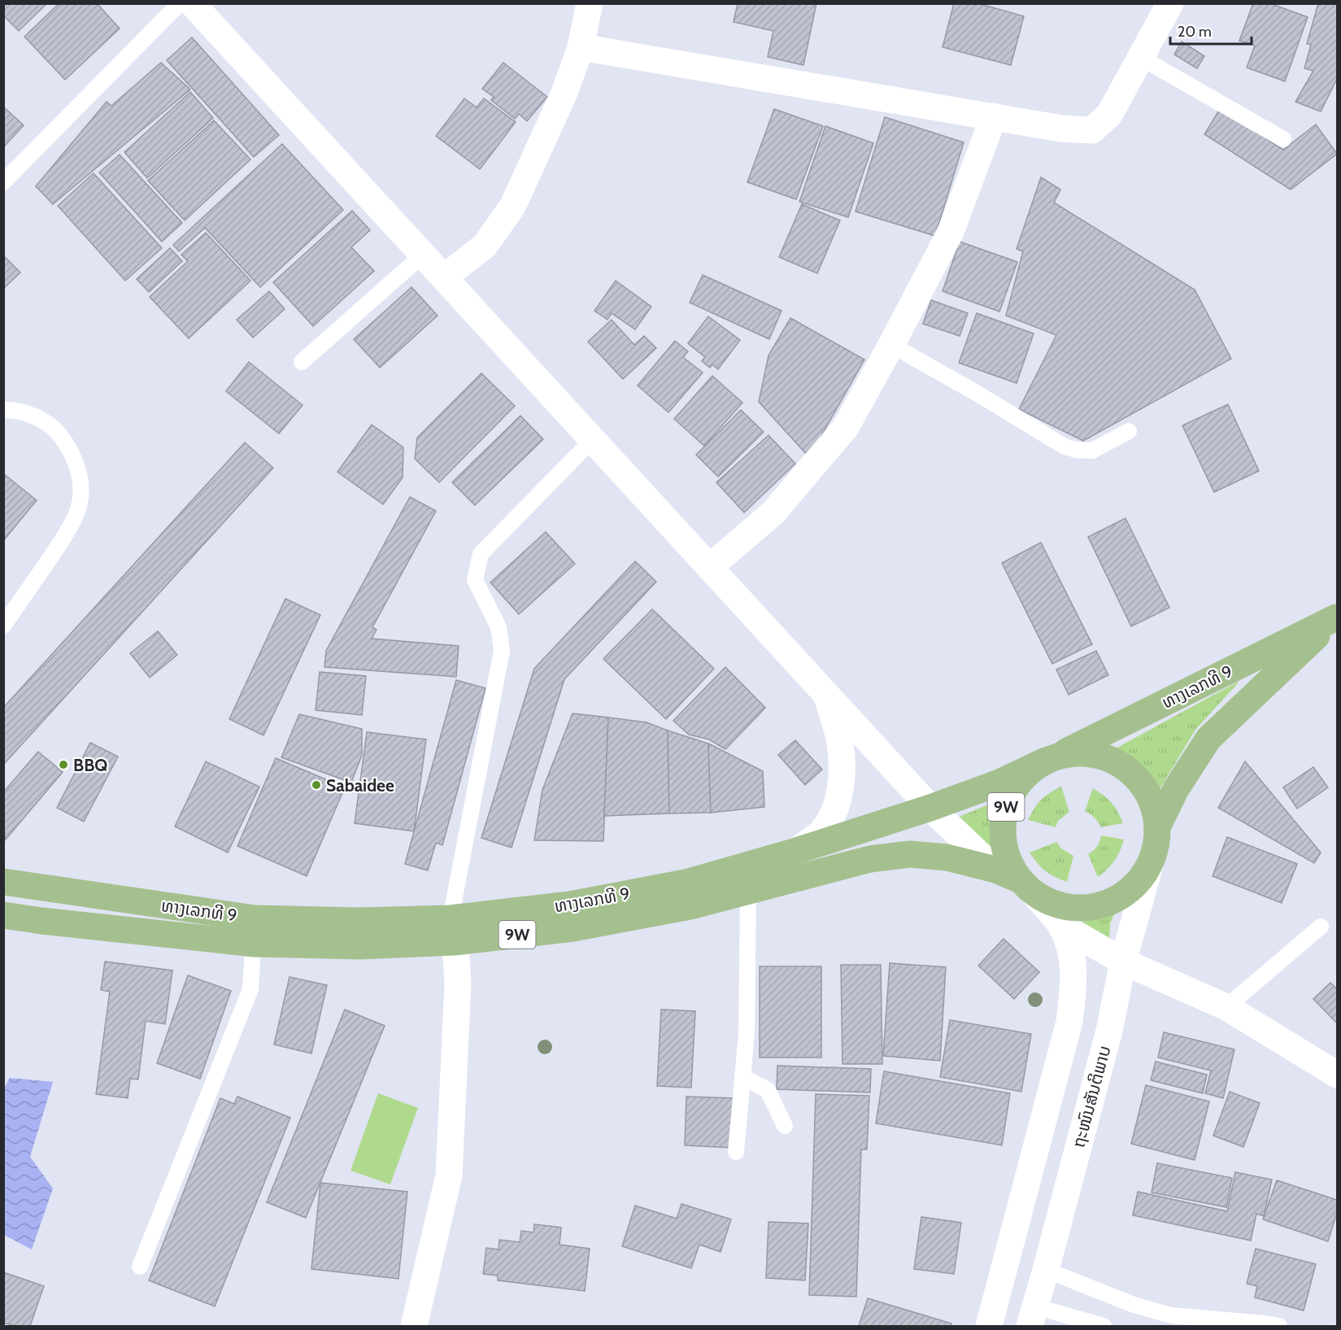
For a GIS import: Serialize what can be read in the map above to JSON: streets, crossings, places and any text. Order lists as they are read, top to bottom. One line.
{"streets":{"main road":["ທາງເລກທີ 9","9W"],"street":["ຖະໜົນສັນຕິພາບ"]},"crossings":[["ທາງເລກທີ 9","ຖະໜົນສັນຕິພາບ"]],"places":["BBQ","Sabaidee"],"scale_bar":"20 m"}
